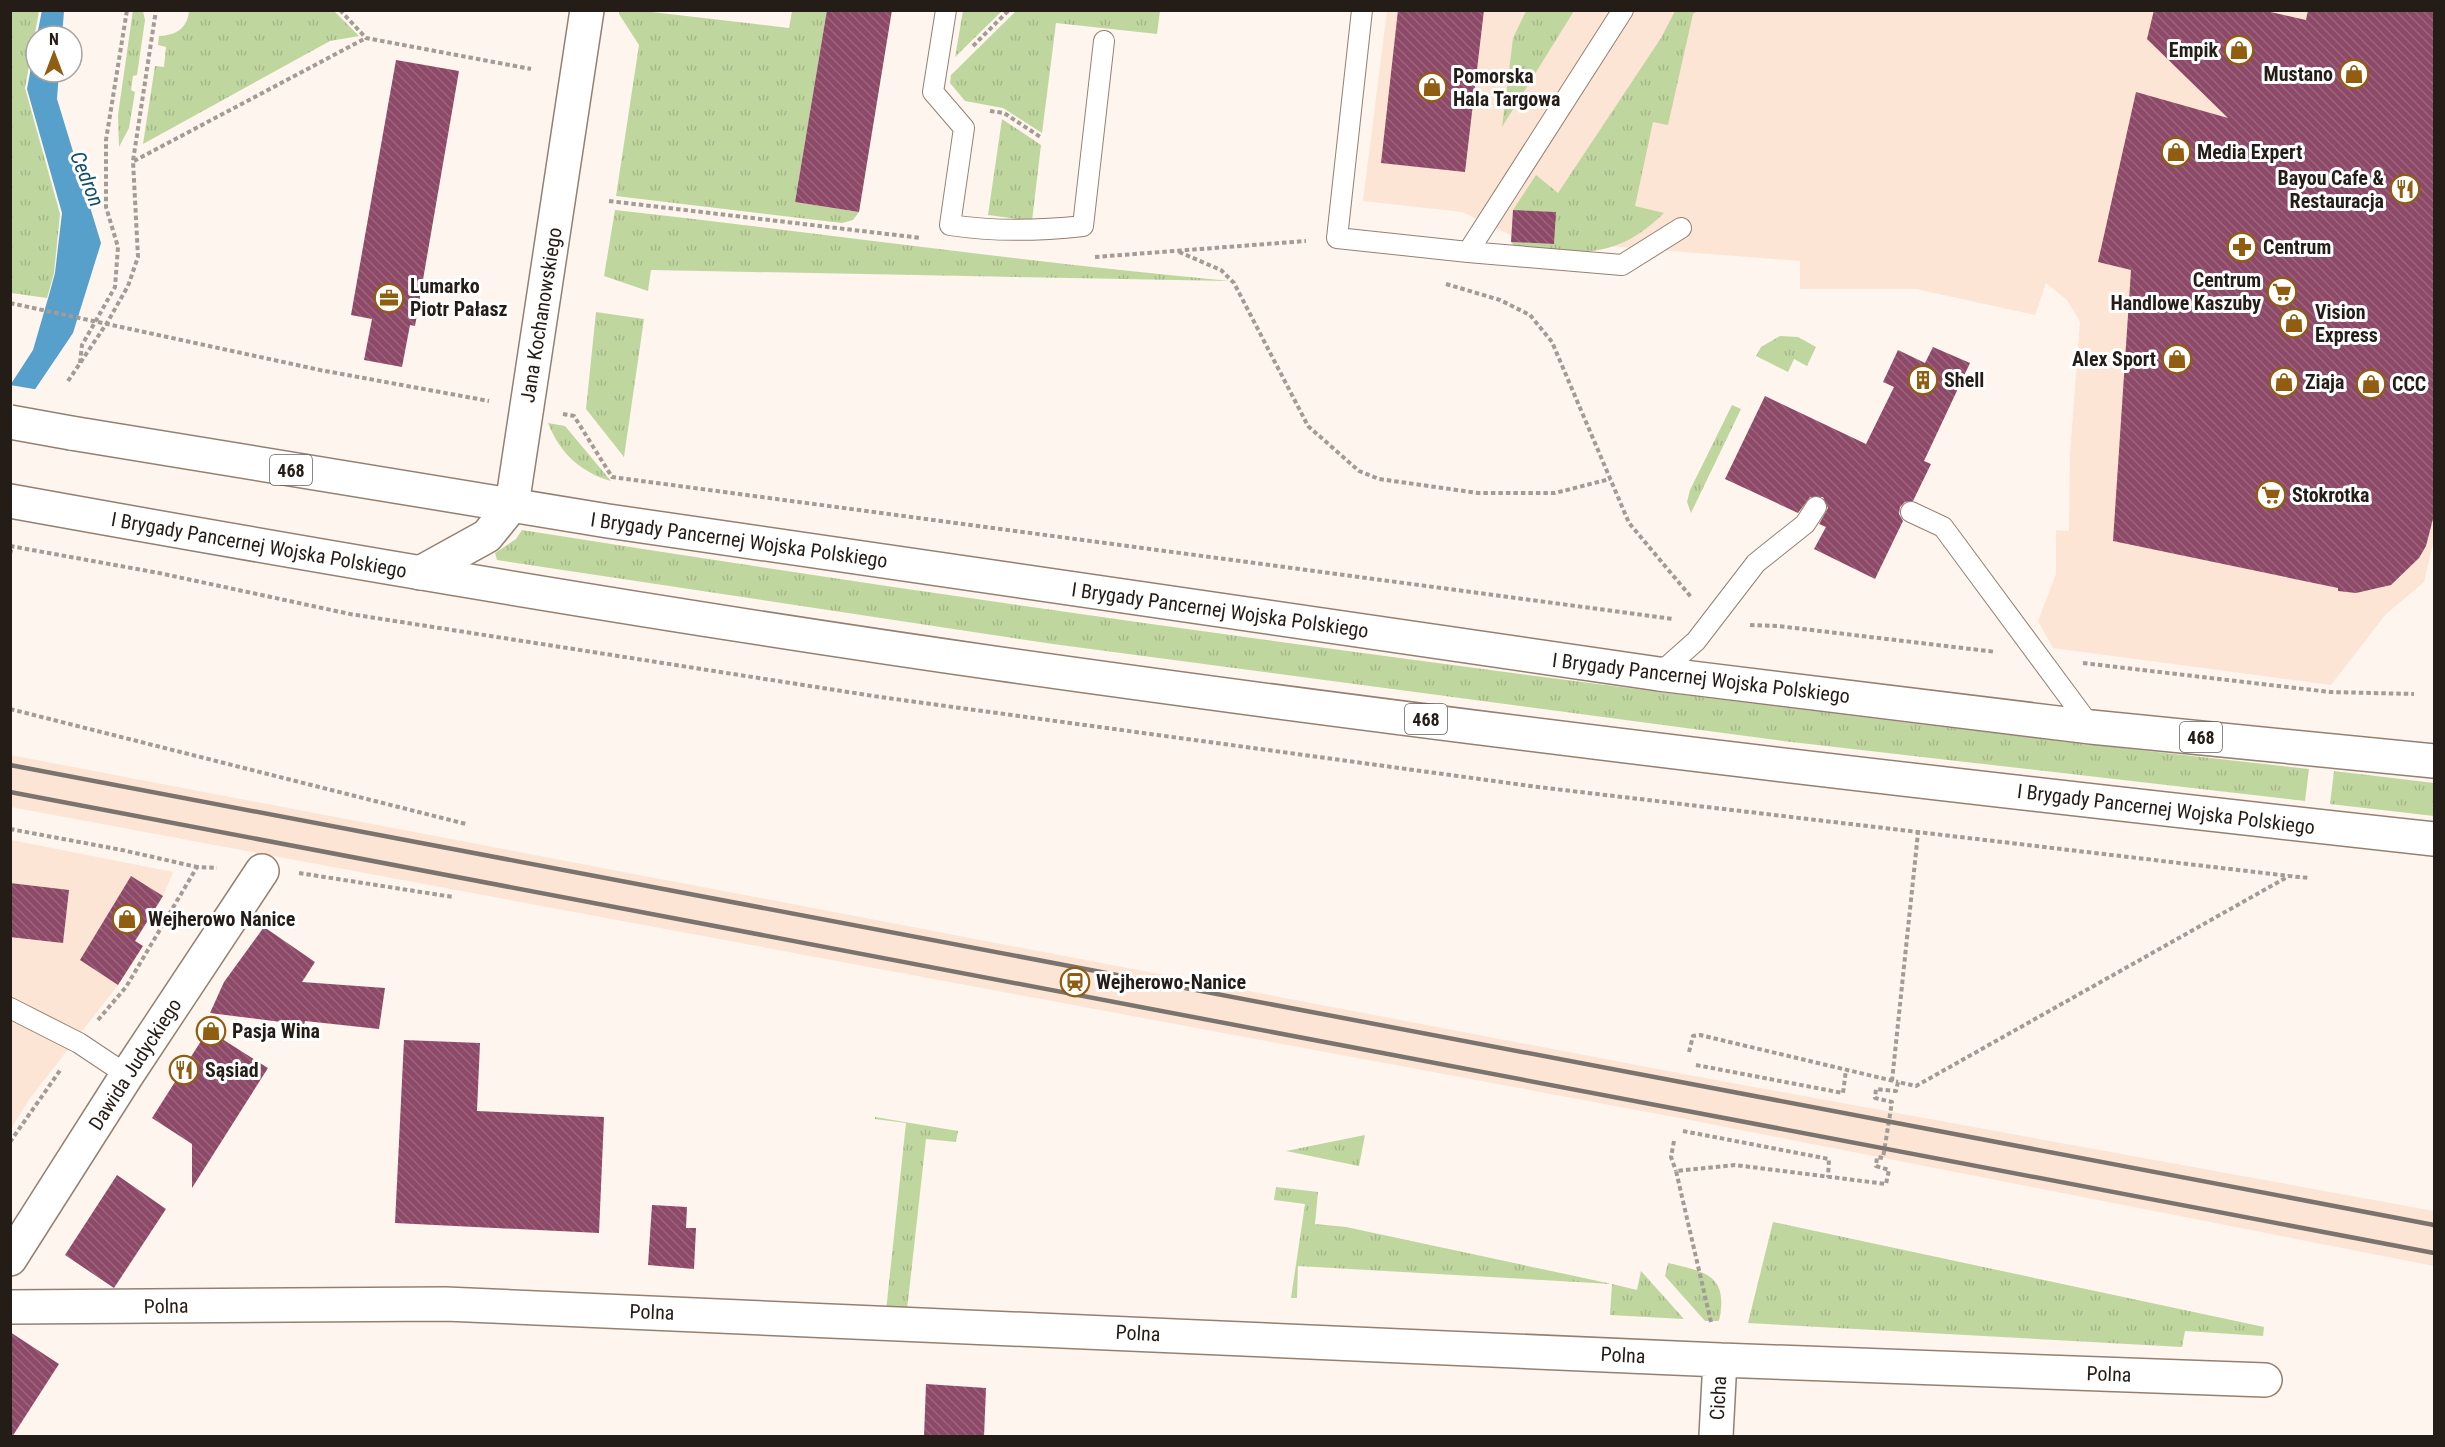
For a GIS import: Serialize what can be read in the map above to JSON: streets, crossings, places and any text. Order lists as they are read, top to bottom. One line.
{"streets":{"main road":["Jana Kochanowskiego","468","I Brygady Pancernej Wojska Polskiego","Dawida Judyckiego","Polna","Cicha"]},"crossings":[["Jana Kochanowskiego","I Brygady Pancernej Wojska Polskiego"],["Polna","Cicha"]],"water":["Cedron"],"places":{"shop":["Empik","Mustano","Pomorska Hala Targowa","Media Expert","Vision Express","Alex Sport","Ziaja","CCC","Wejherowo Nanice","Pasja Wina"],"restaurant":["Bayou Cafe & Restauracja","Sąsiad"],"pharmacy":["Centrum"],"supermarket":["Centrum Handlowe Kaszuby","Stokrotka"],"office":["Lumarko Piotr Pałasz"],"building":["Shell"],"station":["Wejherowo-Nanice"]},"north":"top"}
